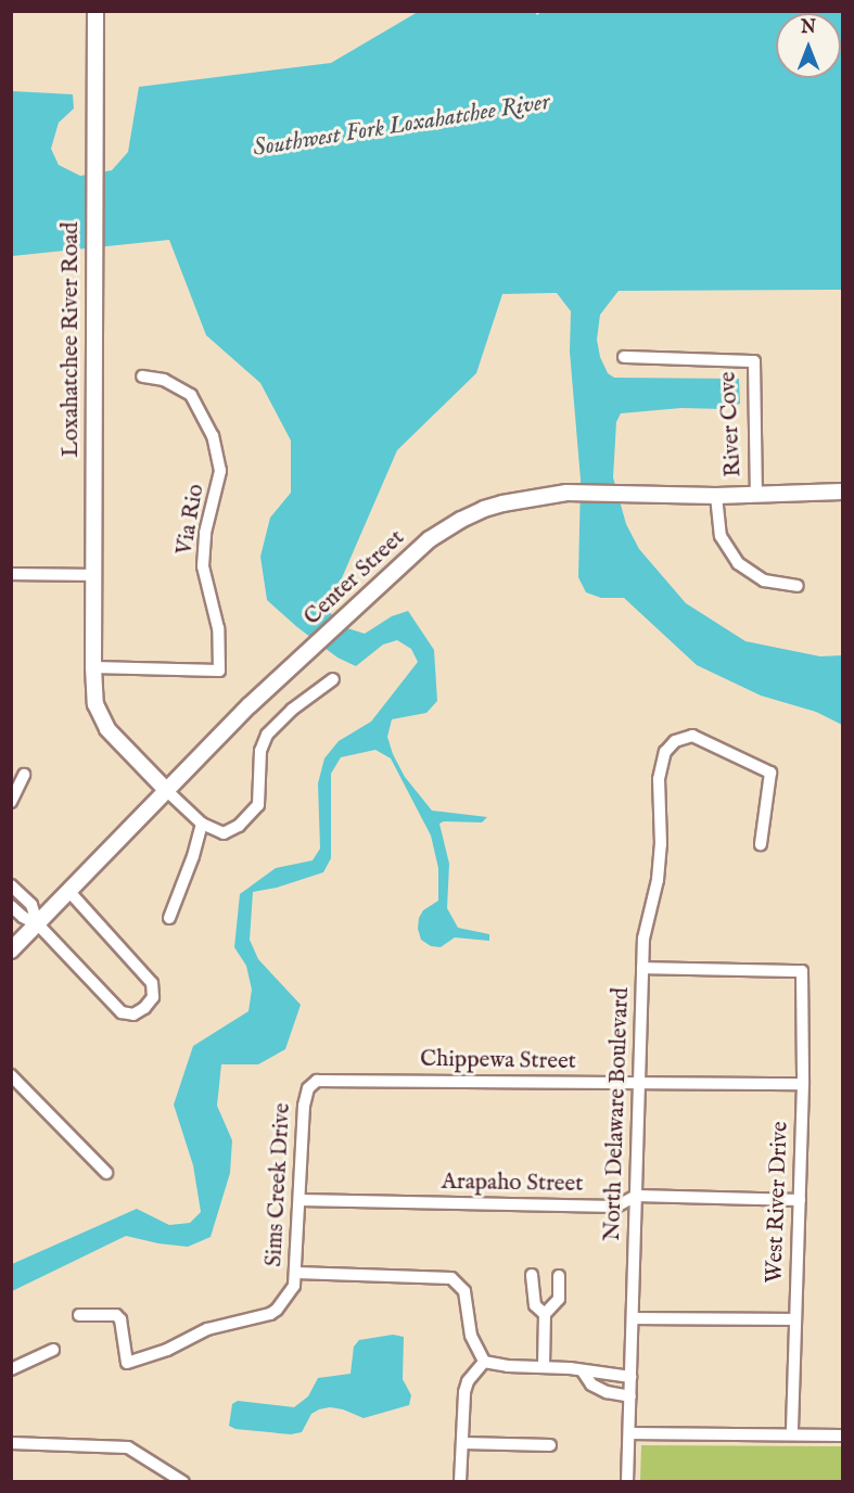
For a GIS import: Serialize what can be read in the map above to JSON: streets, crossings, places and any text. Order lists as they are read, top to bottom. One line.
{"streets":{"street":["Loxahatchee River Road","River Cove","Via Rio","Center Street","Chippewa Street","North Delaware Boulevard","Arapaho Street","Sims Creek Drive","West River Drive"]},"crossings":[["Loxahatchee River Road","Via Rio"],["Loxahatchee River Road","Center Street"],["River Cove","Center Street"],["Chippewa Street","North Delaware Boulevard"],["Chippewa Street","Sims Creek Drive"],["Chippewa Street","West River Drive"],["North Delaware Boulevard","Arapaho Street"],["North Delaware Boulevard","West River Drive"],["Arapaho Street","Sims Creek Drive"],["Arapaho Street","West River Drive"]],"water":["Southwest Fork Loxahatchee River"],"north":"top"}
